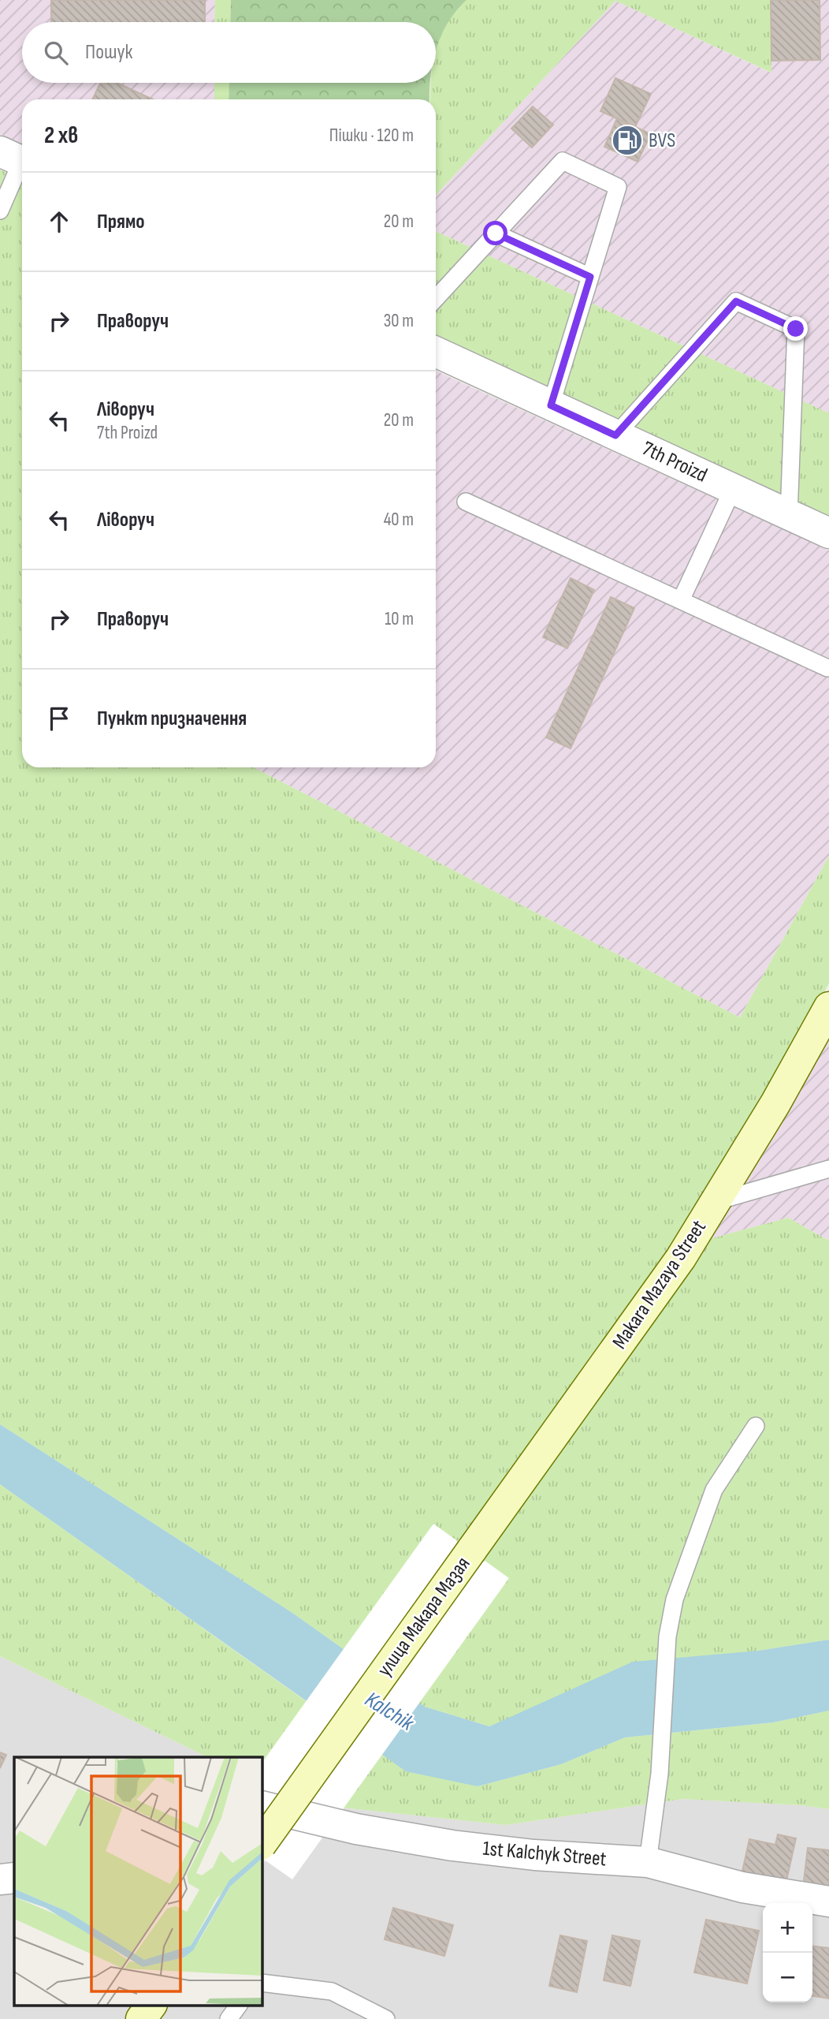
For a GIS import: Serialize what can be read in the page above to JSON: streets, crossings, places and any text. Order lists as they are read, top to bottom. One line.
{"streets":{"main road":["Makara Mazaya Street","улица Макара Мазая"],"street":["7th Proizd","1st Kalchyk Street"]},"crossings":[["Makara Mazaya Street","улица Макара Мазая"]],"water":["Kalchik"],"places":{"fuel station":["BVS"]},"page":{"search":"Пошук","heading":["2 хв","Пішки · 120 m"],"list":[["Прямо","20 m"],["Праворуч","30 m"],["Ліворуч","7th Proizd","20 m"],["Ліворуч","40 m"],["Праворуч","10 m"],"Пункт призначення"],"map_buttons":["+","−"]}}
